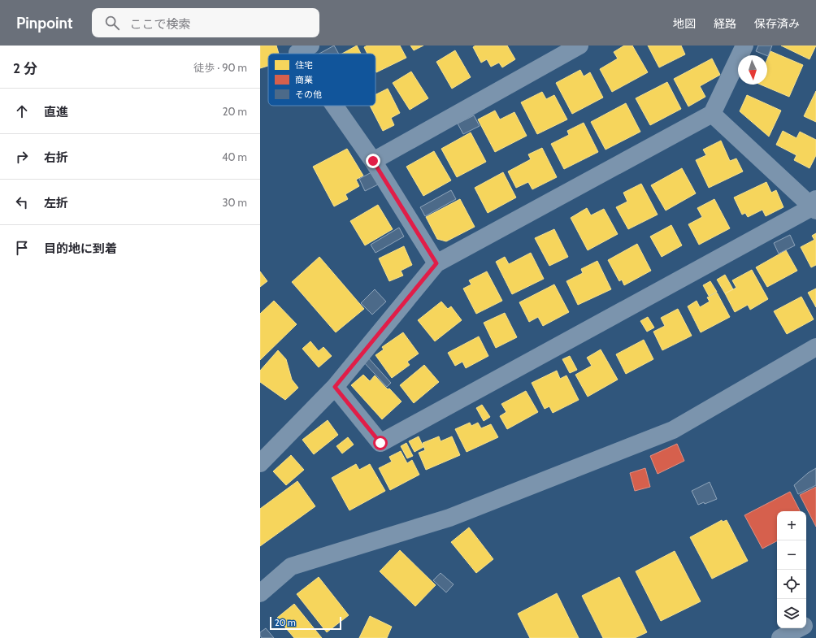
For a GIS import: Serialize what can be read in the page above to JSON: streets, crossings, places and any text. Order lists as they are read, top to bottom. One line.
{"legend":["住宅","商業","その他"],"scale_bar":"20 m","north":"bottom","page":{"header":"Pinpoint","search":"ここで検索","nav":["地図","経路","保存済み"],"heading":["2 分","徒歩 · 90 m"],"list":[["直進","20 m"],["右折","40 m"],["左折","30 m"],"目的地に到着"],"map_buttons":["+","−"],"scale":"20 m"}}
